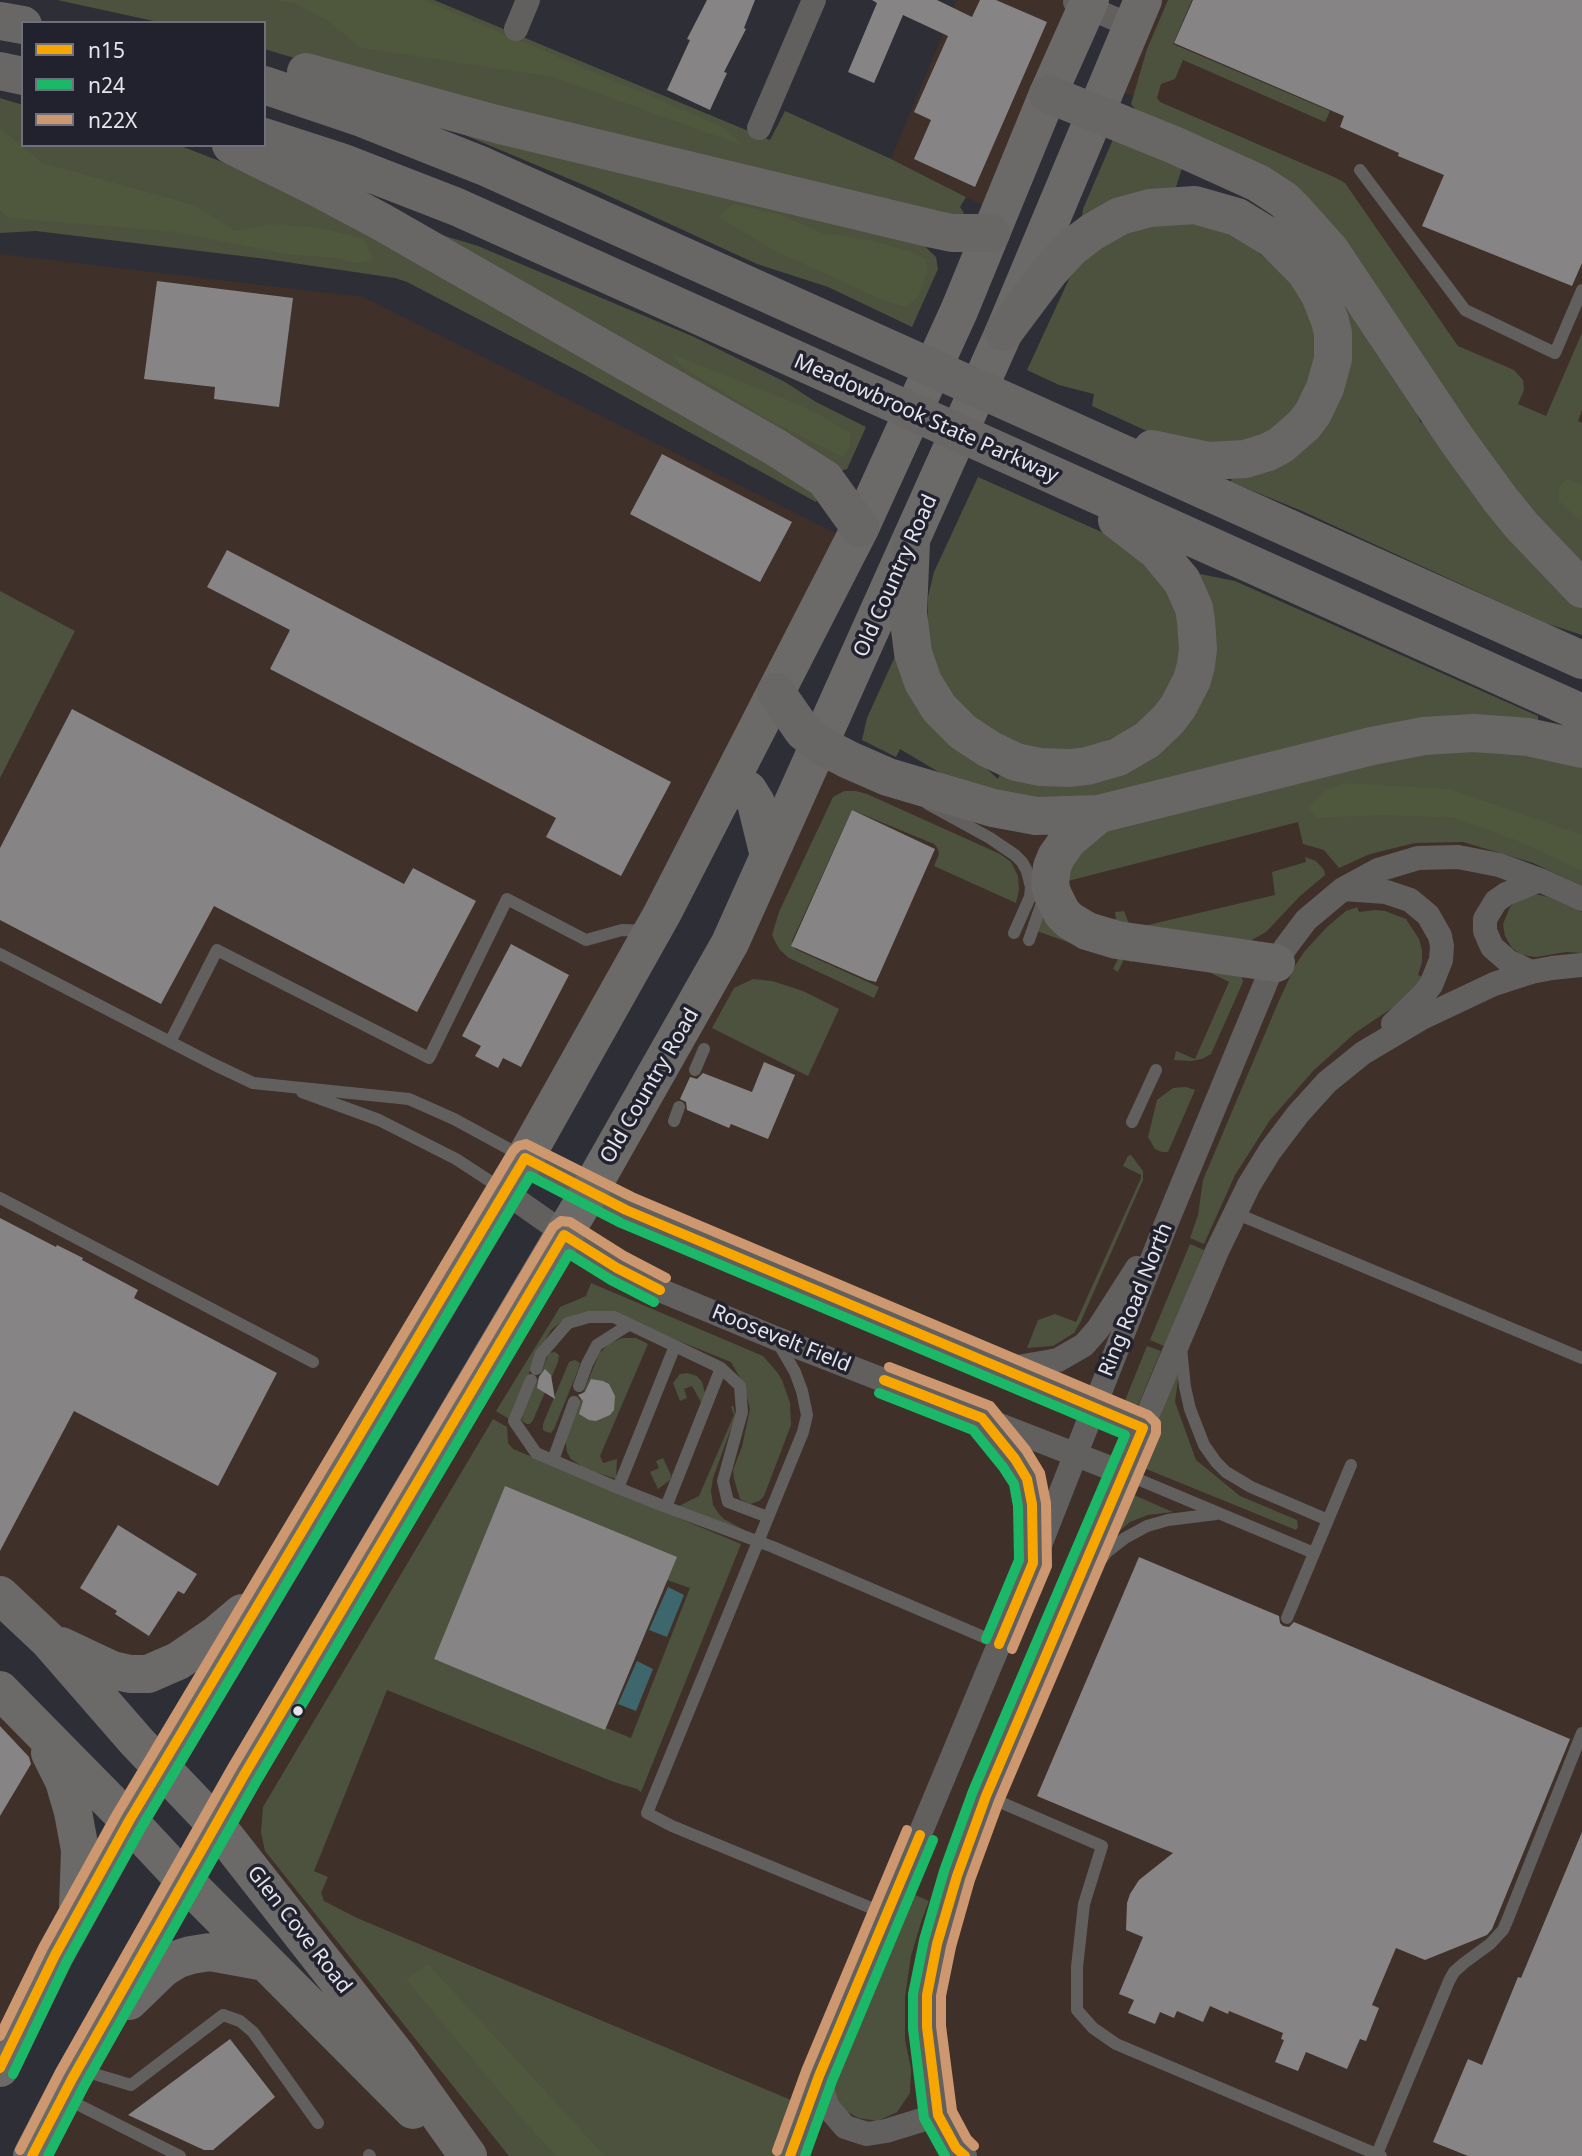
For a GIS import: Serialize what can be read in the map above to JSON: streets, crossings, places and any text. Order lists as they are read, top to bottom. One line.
{"streets":{"highway":["Meadowbrook State Parkway"],"main road":["Old Country Road","Glen Cove Road"],"street":["Ring Road North","Roosevelt Field"]},"crossings":[["Old Country Road","Roosevelt Field"],["Old Country Road","Glen Cove Road"],["Ring Road North","Roosevelt Field"]],"lines":["transit line n22X","transit line n15","transit line n24"],"legend":["n15","n24","n22X"]}
